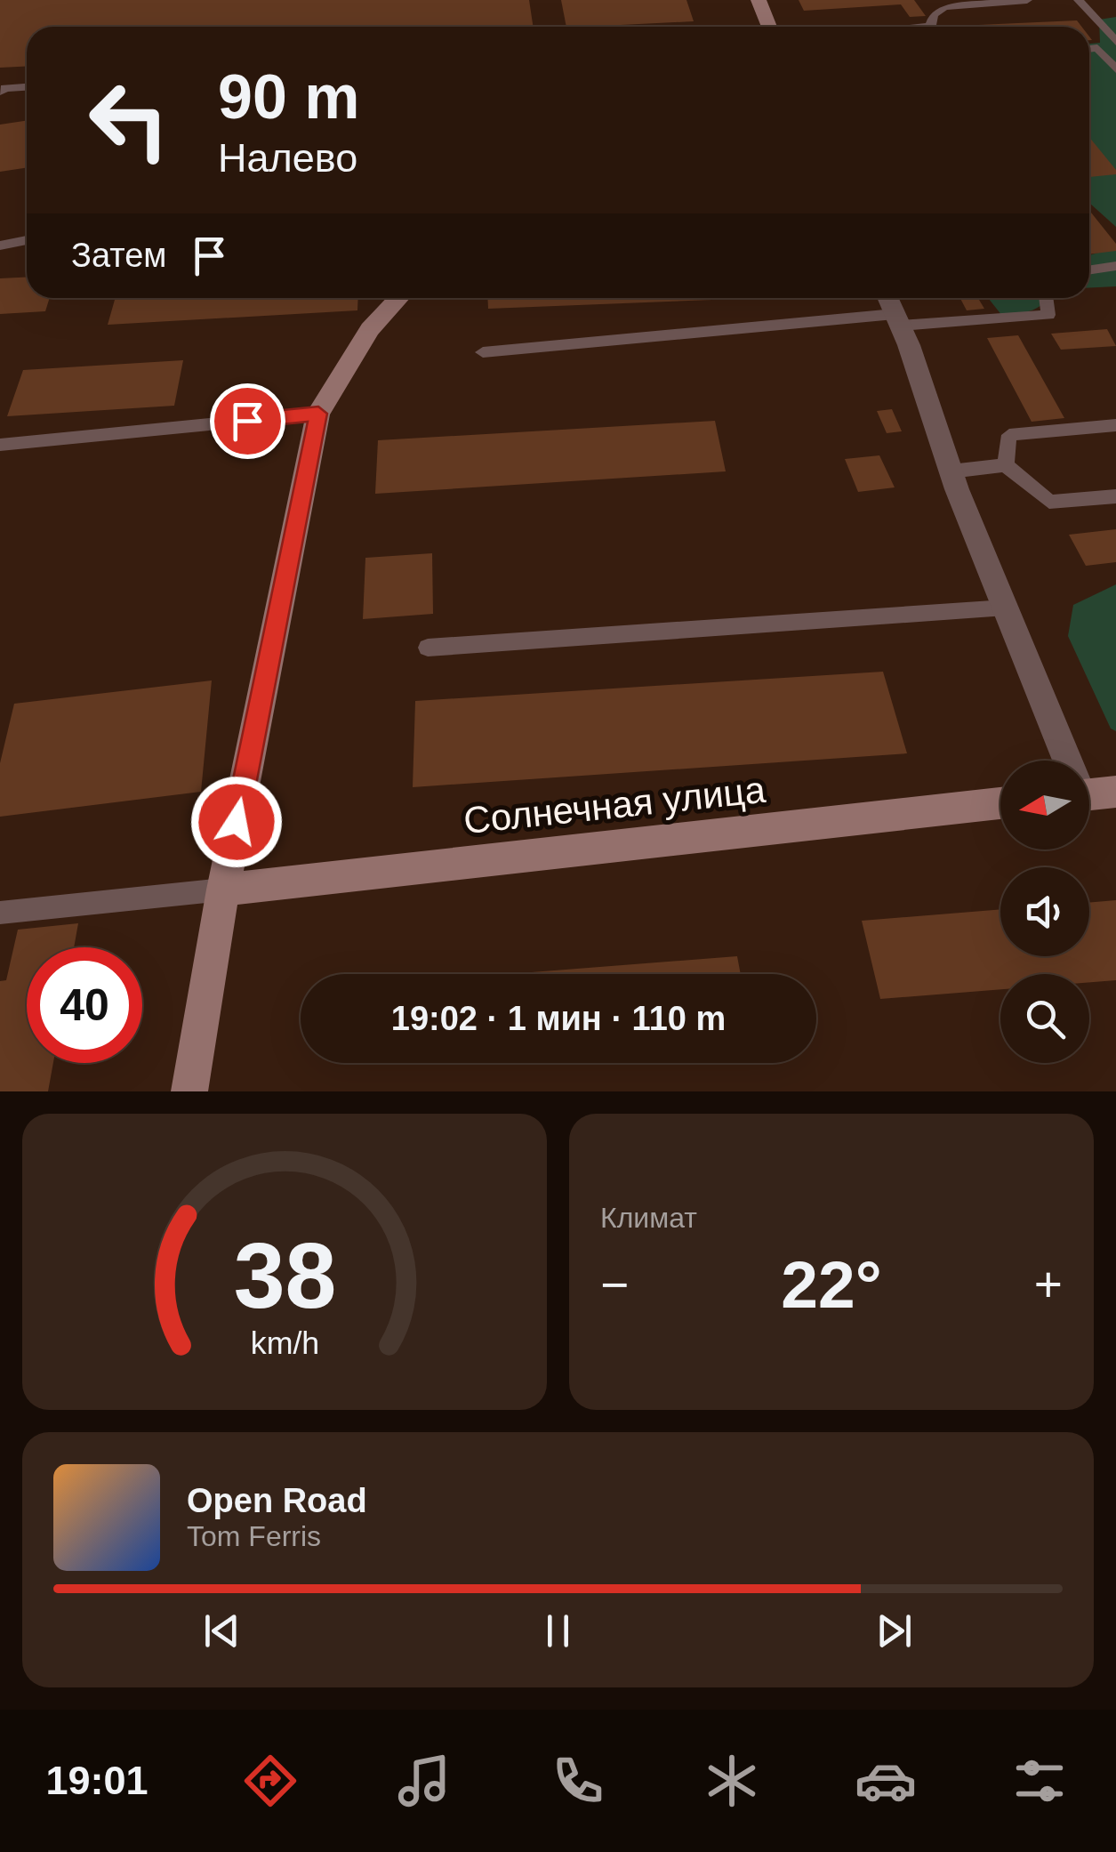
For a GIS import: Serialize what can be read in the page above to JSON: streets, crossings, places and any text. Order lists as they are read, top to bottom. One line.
{"streets":{"street":["Солнечная улица"]},"north":"left","page":{"turn":["90 m","Налево"],"then":"Затем","limit":"40","trip":"19:02 · 1 мин · 110 m","tile":"Климат","heat":["−","22°","+"],"song":["Open Road","Tom Ferris"],"tabs":"19:01","gauge":["38","km/h"]}}
